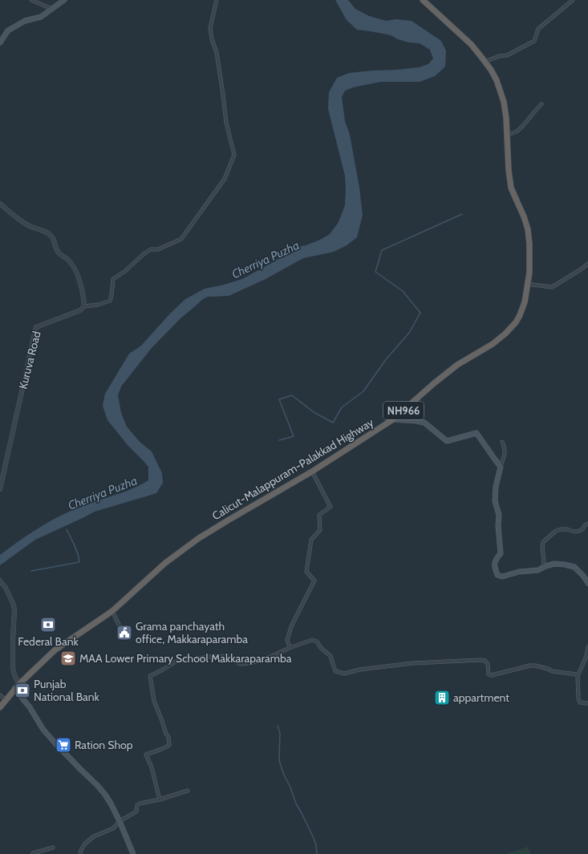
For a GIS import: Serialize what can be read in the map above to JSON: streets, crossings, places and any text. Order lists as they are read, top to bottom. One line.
{"streets":{"highway":["NH966","Calicut-Malappuram-Palakkad Highway"],"street":["Kuruva Road"]},"water":["Cherriya Puzha"],"places":{"bank":["Federal Bank","Punjab National Bank"],"public building":["Grama panchayath office, Makkaraparamba"],"school or university":["MAA Lower Primary School Makkaraparamba"],"building":["appartment"],"supermarket":["Ration Shop"]}}
